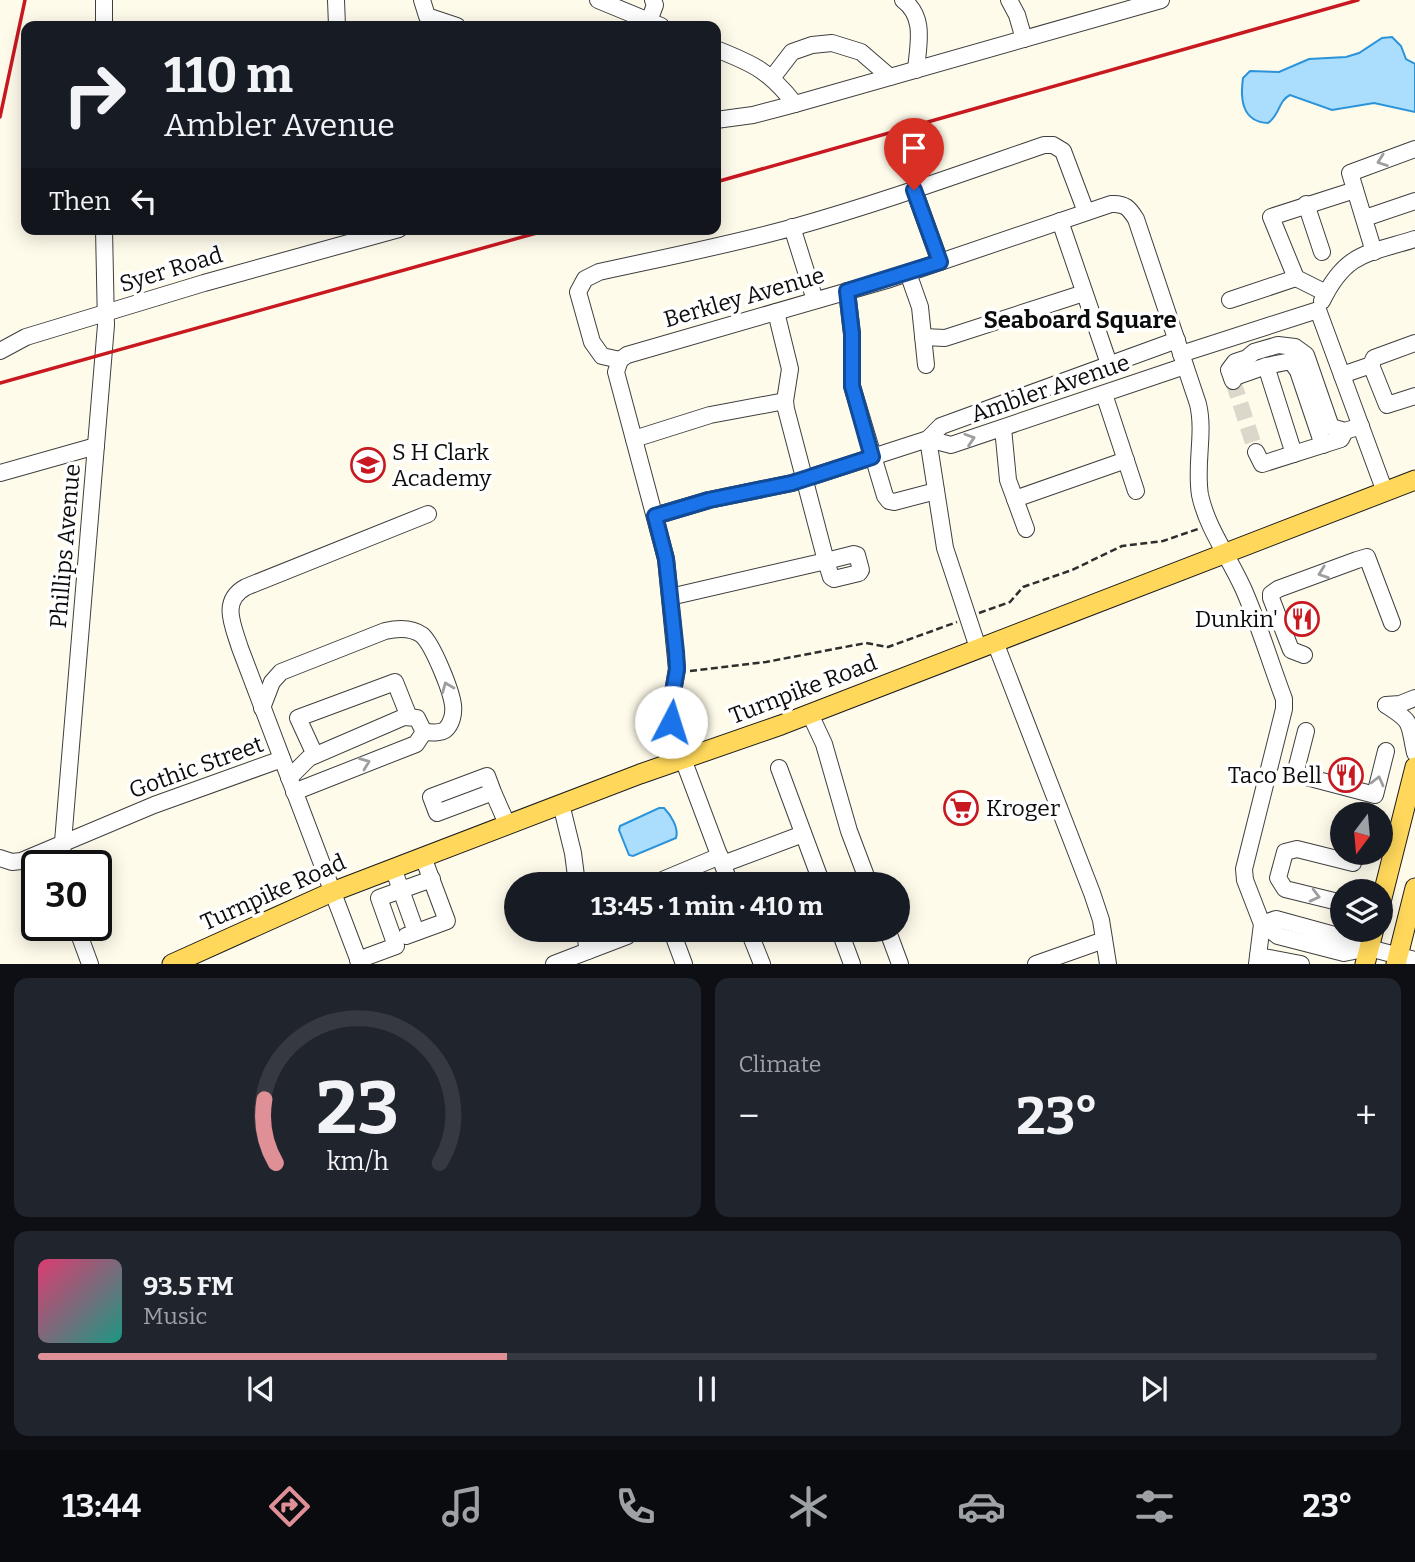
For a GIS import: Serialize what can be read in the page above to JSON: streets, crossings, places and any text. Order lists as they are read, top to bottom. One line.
{"streets":{"main road":["Turnpike Road"],"street":["Syer Road","Berkley Avenue","Ambler Avenue","Phillips Avenue","Gothic Street"]},"crossings":[["Syer Road","Phillips Avenue"],["Berkley Avenue","Ambler Avenue"],["Phillips Avenue","Gothic Street"],["Turnpike Road","Gothic Street"]],"districts":["Seaboard Square"],"places":{"school or university":["S H Clark Academy"],"restaurant":["Dunkin'","Taco Bell"],"supermarket":["Kroger"]},"north":"bottom","page":{"turn":["110 m","Ambler Avenue"],"then":"Then","limit":"30","trip":"13:45 · 1 min · 410 m","tile":"Climate","heat":["−","23°","+"],"song":["93.5 FM","Music"],"tabs":["13:44","23°"],"gauge":["23","km/h"]}}
